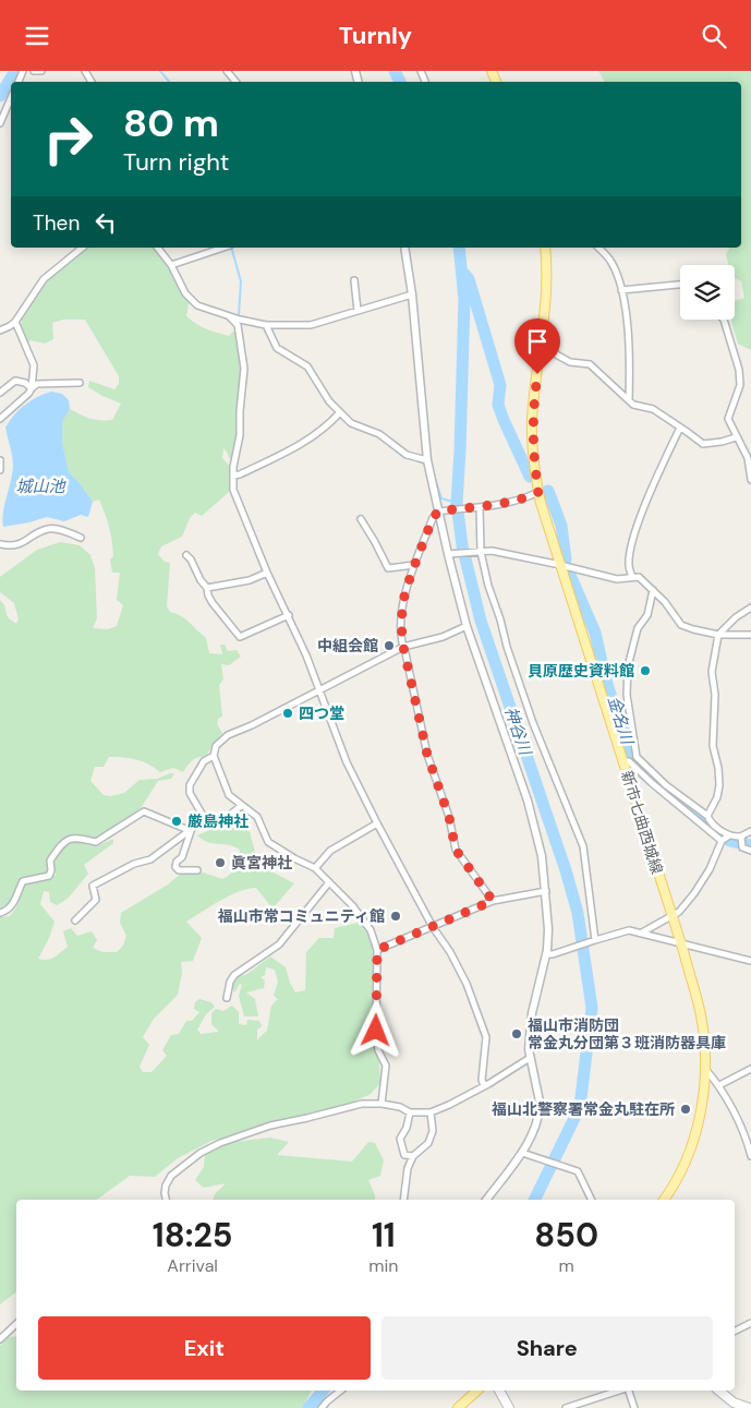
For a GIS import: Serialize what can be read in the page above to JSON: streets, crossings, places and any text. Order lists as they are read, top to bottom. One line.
{"streets":{"main road":["新市七曲西城線"]},"water":["城山池","金名川","神谷川"],"places":["中組会館","貝原歴史資料館","四つ堂","厳島神社","眞宮神社","福山市常コミュニティ館","福山市消防団 常金丸分団第３班消防器具庫","福山北警察署常金丸駐在所"],"page":{"header":"Turnly","turn":["80 m","Turn right"],"then":"Then","eta":["18:25","Arrival","11","min","850","m"],"buttons":["Exit","Share"]}}
